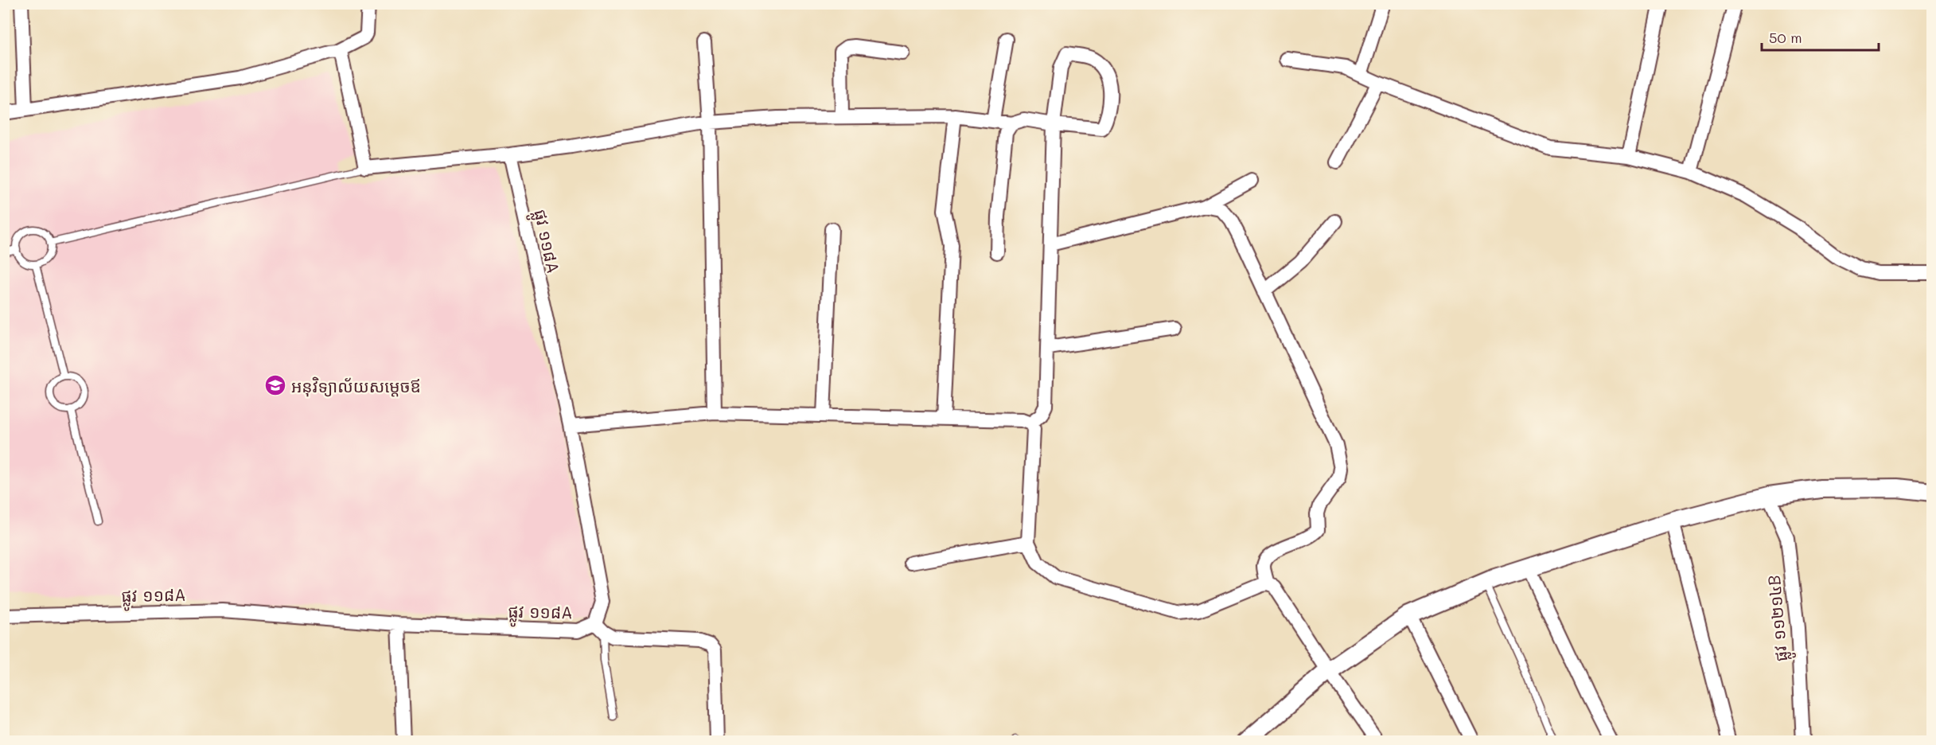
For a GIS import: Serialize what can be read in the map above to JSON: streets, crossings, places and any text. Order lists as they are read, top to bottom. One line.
{"streets":{"street":["ផ្លូវ ១១៨A","ផ្លូវ ១១២១៤B"]},"places":{"school or university":["អនុវិទ្យាល័យសម្តេចឪ"]},"scale_bar":"50 m"}
